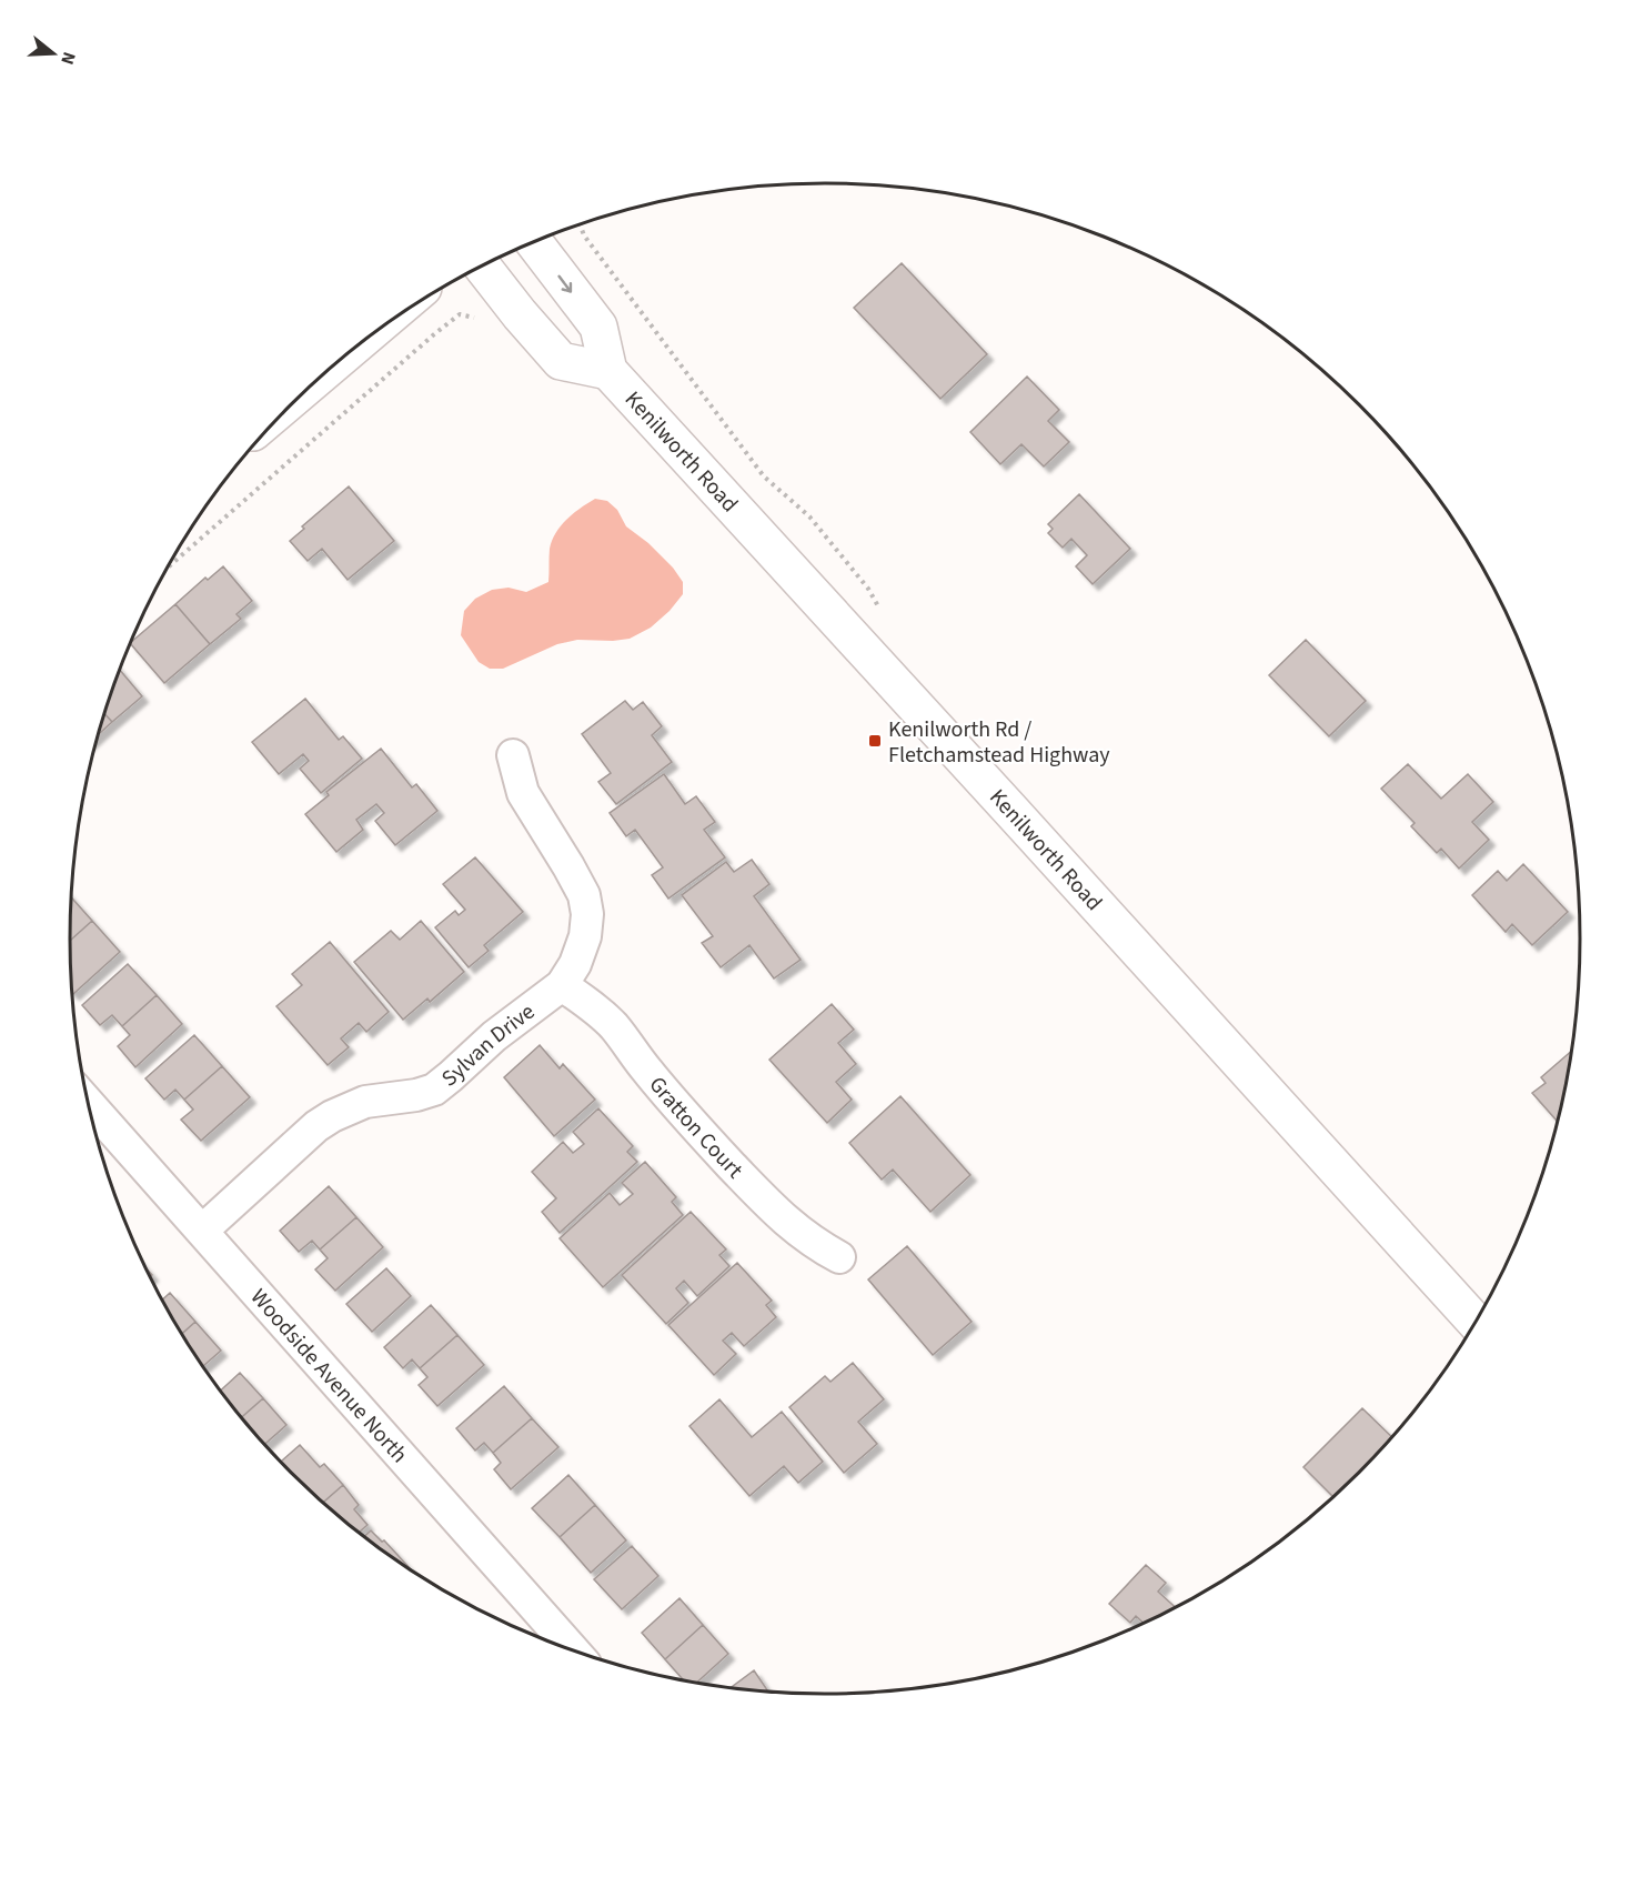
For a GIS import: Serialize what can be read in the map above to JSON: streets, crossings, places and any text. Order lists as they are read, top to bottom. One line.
{"streets":{"main road":["Kenilworth Road"],"street":["Sylvan Drive","Gratton Court","Woodside Avenue North"]},"crossings":[["Sylvan Drive","Gratton Court"],["Sylvan Drive","Woodside Avenue North"]],"places":{"transit":["Kenilworth Rd / Fletchamstead Highway"]},"north":"right"}
